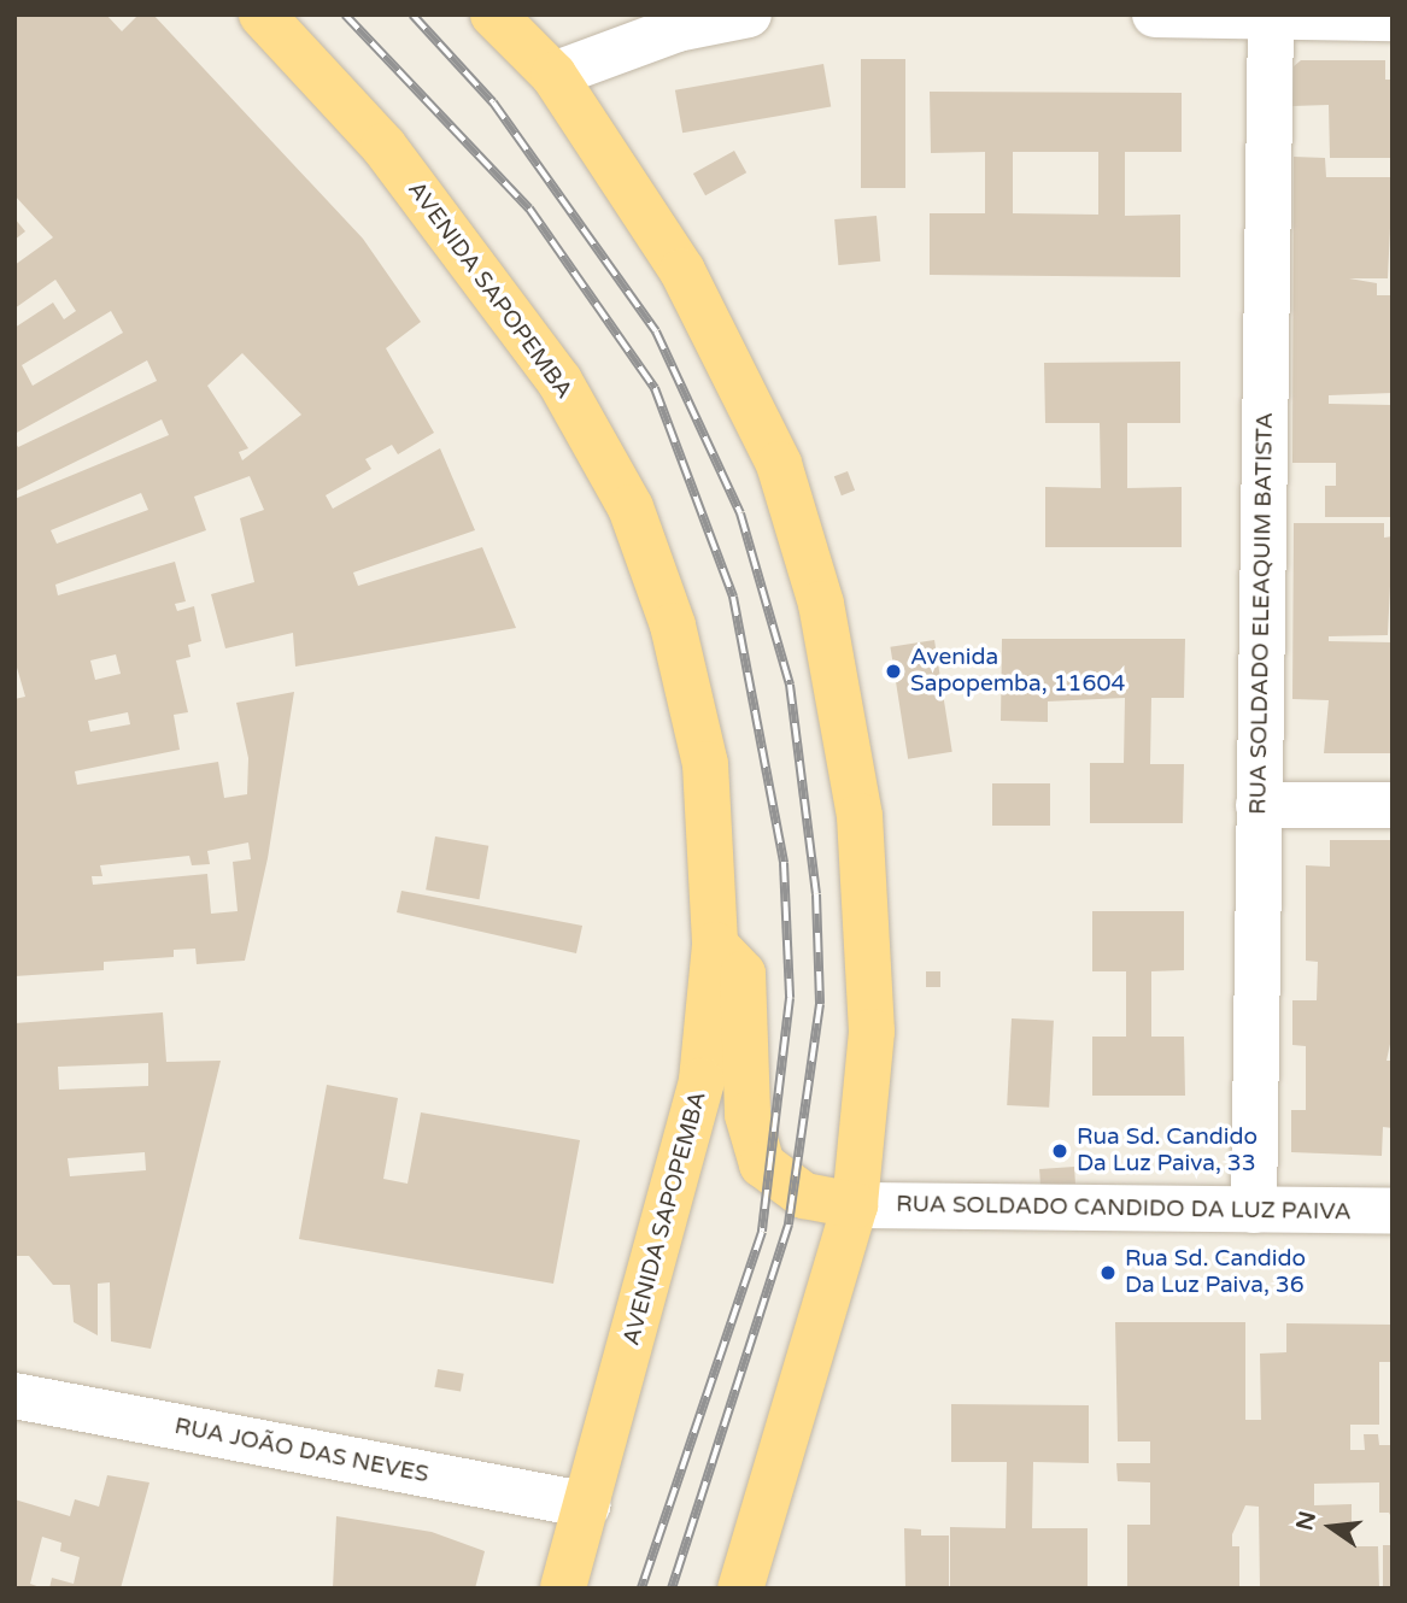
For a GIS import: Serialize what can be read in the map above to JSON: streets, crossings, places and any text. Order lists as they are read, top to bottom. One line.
{"streets":{"main road":["AVENIDA SAPOPEMBA"],"street":["RUA SOLDADO ELEAQUIM BATISTA","RUA SOLDADO CANDIDO DA LUZ PAIVA","RUA JOÃO DAS NEVES"]},"crossings":[["AVENIDA SAPOPEMBA","RUA JOÃO DAS NEVES"],["RUA SOLDADO ELEAQUIM BATISTA","RUA SOLDADO CANDIDO DA LUZ PAIVA"]],"places":["Avenida Sapopemba, 11604","Rua Sd. Candido Da Luz Paiva, 33","Rua Sd. Candido Da Luz Paiva, 36"],"north":"left"}
